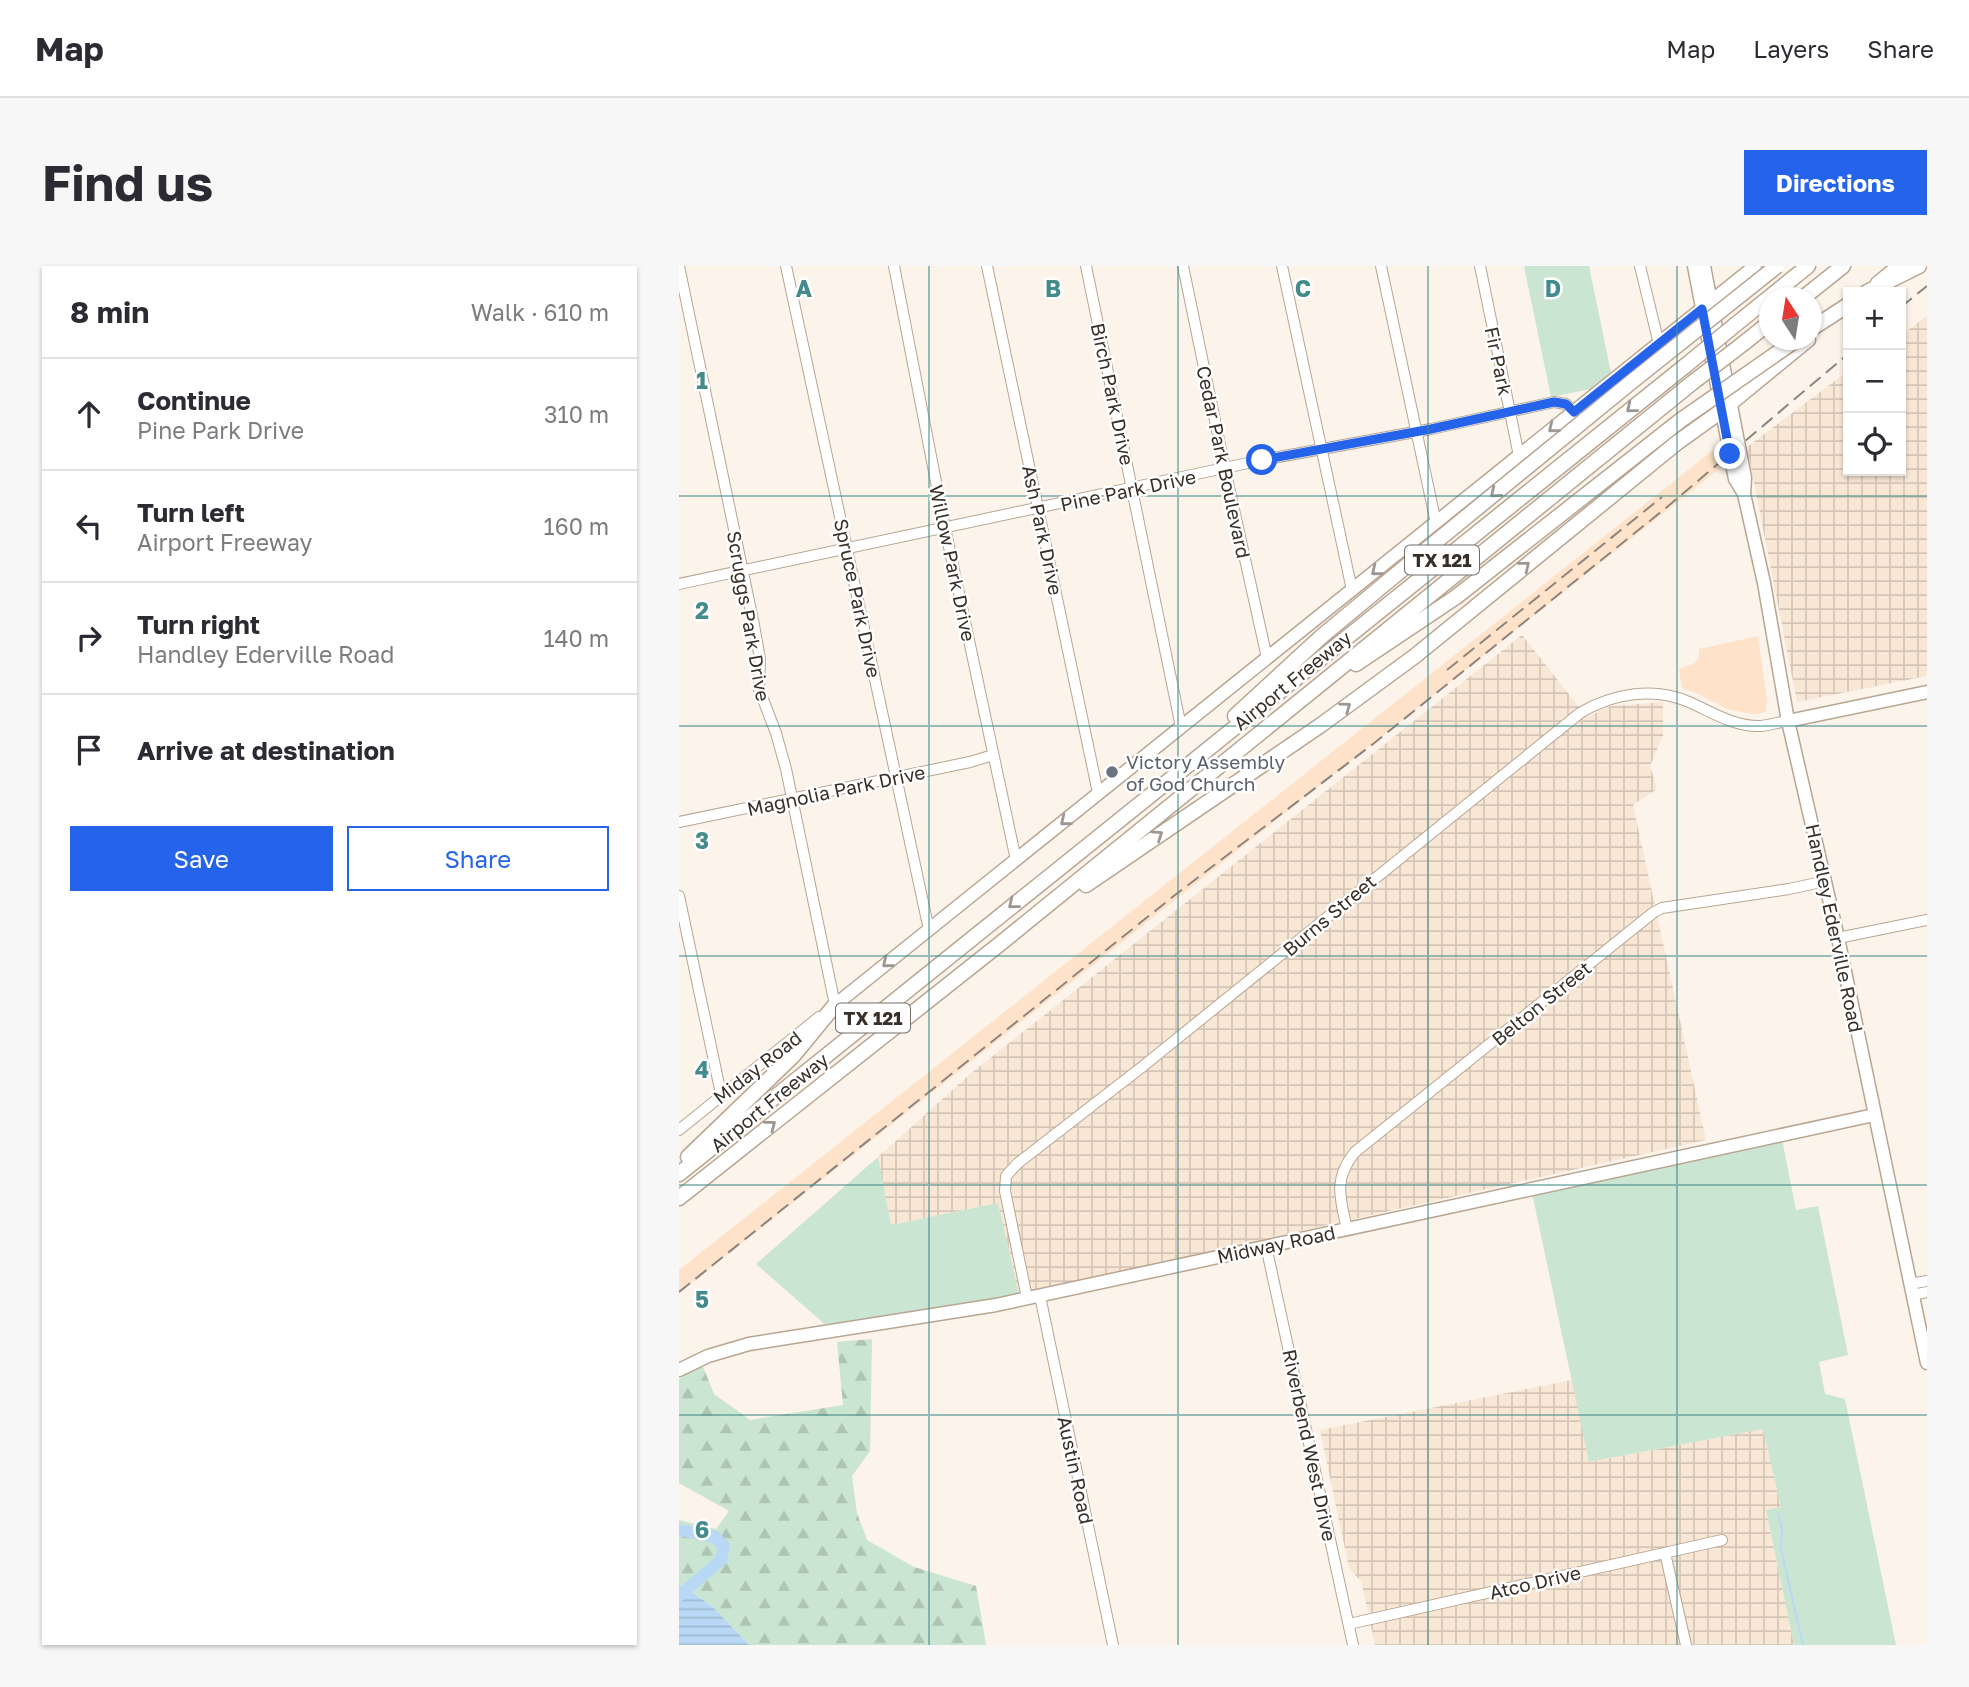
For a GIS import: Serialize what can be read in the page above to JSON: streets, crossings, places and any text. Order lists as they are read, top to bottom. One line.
{"streets":{"highway":["TX 121","Airport Freeway"],"main road":["Handley Ederville Road","Midway Road"],"street":["Fir Park","Birch Park Drive","Cedar Park Boulevard","Pine Park Drive","Ash Park Drive","Willow Park Drive","Spruce Park Drive","Scruggs Park Drive","Magnolia Park Drive","Burns Street","Belton Street","Miday Road","Riverbend West Drive","Austin Road","Atco Drive"]},"crossings":[["Fir Park","Pine Park Drive"],["Fir Park","Airport Freeway"],["Birch Park Drive","Pine Park Drive"],["Birch Park Drive","Airport Freeway"],["Cedar Park Boulevard","Pine Park Drive"],["Cedar Park Boulevard","Airport Freeway"],["Pine Park Drive","Ash Park Drive"],["Pine Park Drive","Willow Park Drive"],["Pine Park Drive","Spruce Park Drive"],["Pine Park Drive","Scruggs Park Drive"],["Pine Park Drive","Airport Freeway"],["Ash Park Drive","Airport Freeway"],["Willow Park Drive","Airport Freeway"],["Willow Park Drive","Magnolia Park Drive"],["Spruce Park Drive","Airport Freeway"],["Spruce Park Drive","Magnolia Park Drive"],["Scruggs Park Drive","Airport Freeway"],["Scruggs Park Drive","Magnolia Park Drive"],["Scruggs Park Drive","Miday Road"],["Airport Freeway","Handley Ederville Road"],["Airport Freeway","Miday Road"],["Burns Street","Handley Ederville Road"],["Burns Street","Midway Road"],["Burns Street","Austin Road"],["Handley Ederville Road","Belton Street"],["Handley Ederville Road","Midway Road"],["Belton Street","Midway Road"],["Midway Road","Riverbend West Drive"],["Midway Road","Austin Road"],["Riverbend West Drive","Atco Drive"]],"places":["Victory Assembly of God Church"],"north":"top","page":{"header":"Map","nav":["Map","Layers","Share"],"buttons":["Directions",["Save","Share"]],"title":"Find us","heading":["8 min","Walk · 610 m"],"map_buttons":["+","−"],"list":[["Continue","Pine Park Drive","310 m"],["Turn left","Airport Freeway","160 m"],["Turn right","Handley Ederville Road","140 m"],"Arrive at destination"]},"grid":{"columns":["A","B","C","D"],"rows":["1","2","3","4","5","6"]}}
